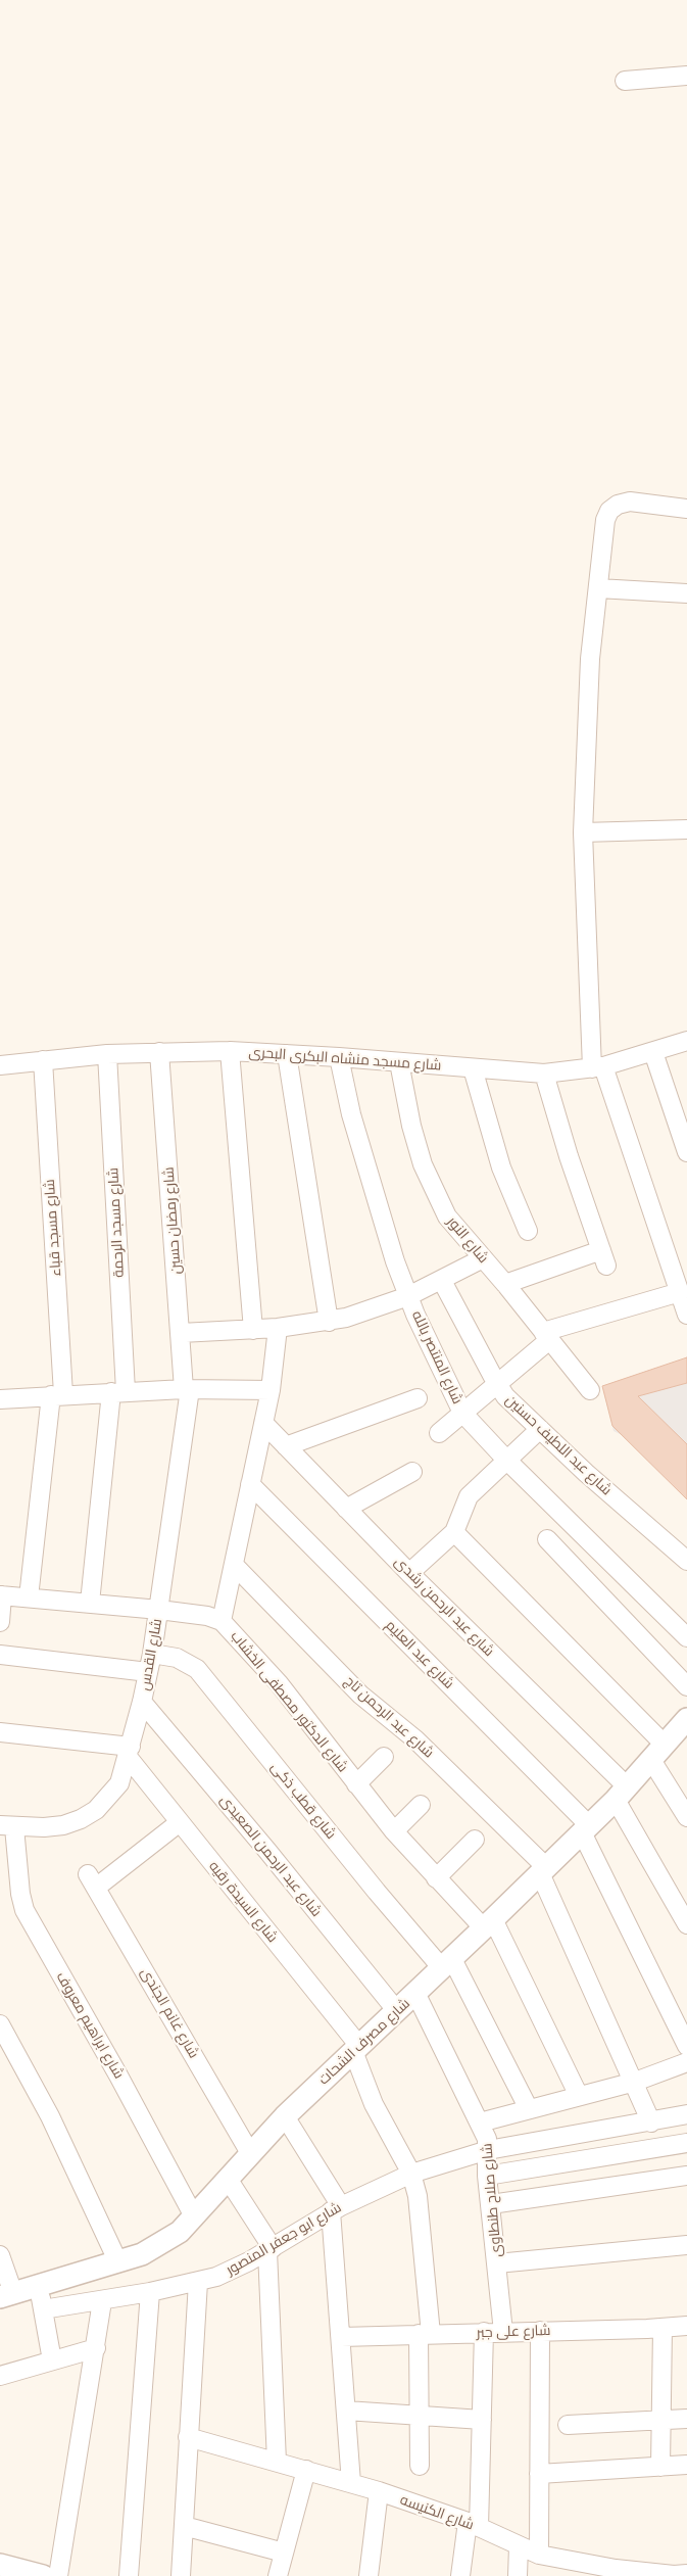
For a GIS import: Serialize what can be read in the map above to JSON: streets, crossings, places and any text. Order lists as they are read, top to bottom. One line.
{"streets":{"street":["شارع مسجد منشاه البكرى البحرى","شارع رمضان حسين","شارع مسجد الرحمة","شارع مسجد قباء","شارع النور","شارع المنتصر بالله","شارع عبد اللطيف حسنين","شارع عبد الرحمن رشدى","شارع القدس","شارع عبد العليم","شارع الدكتور مصطفى الخشاب","شارع عبد الرحمن تاج","شارع قطب ذكى","شارع عبد الرحمن الصعيدى","شارع السيدة رقيه","شارع غانم الجندى","شارع ابراهيم معروف","شارع مصرف الشحات","شارع صلاح طنطاوى","شارع ابو جعفر المنصور","شارع على جبر","شارع الكنيسه"]},"crossings":[["شارع مسجد منشاه البكرى البحرى","شارع رمضان حسين"],["شارع مسجد منشاه البكرى البحرى","شارع مسجد الرحمة"],["شارع مسجد منشاه البكرى البحرى","شارع مسجد قباء"],["شارع مسجد منشاه البكرى البحرى","شارع النور"],["شارع مسجد منشاه البكرى البحرى","شارع المنتصر بالله"],["شارع رمضان حسين","شارع القدس"],["شارع مسجد الرحمة","شارع الدكتور مصطفى الخشاب"],["شارع مسجد قباء","شارع الدكتور مصطفى الخشاب"],["شارع عبد الرحمن رشدى","شارع مصرف الشحات"],["شارع القدس","شارع الدكتور مصطفى الخشاب"],["شارع القدس","شارع قطب ذكى"],["شارع القدس","شارع عبد الرحمن الصعيدى"],["شارع القدس","شارع السيدة رقيه"],["شارع القدس","شارع ابراهيم معروف"],["شارع عبد العليم","شارع مصرف الشحات"],["شارع الدكتور مصطفى الخشاب","شارع مصرف الشحات"],["شارع عبد الرحمن تاج","شارع مصرف الشحات"],["شارع قطب ذكى","شارع مصرف الشحات"],["شارع عبد الرحمن الصعيدى","شارع مصرف الشحات"],["شارع السيدة رقيه","شارع غانم الجندى"],["شارع السيدة رقيه","شارع مصرف الشحات"],["شارع السيدة رقيه","شارع ابو جعفر المنصور"],["شارع السيدة رقيه","شارع على جبر"],["شارع غانم الجندى","شارع مصرف الشحات"],["شارع ابراهيم معروف","شارع مصرف الشحات"],["شارع مصرف الشحات","شارع صلاح طنطاوى"],["شارع صلاح طنطاوى","شارع ابو جعفر المنصور"],["شارع صلاح طنطاوى","شارع على جبر"]]}
